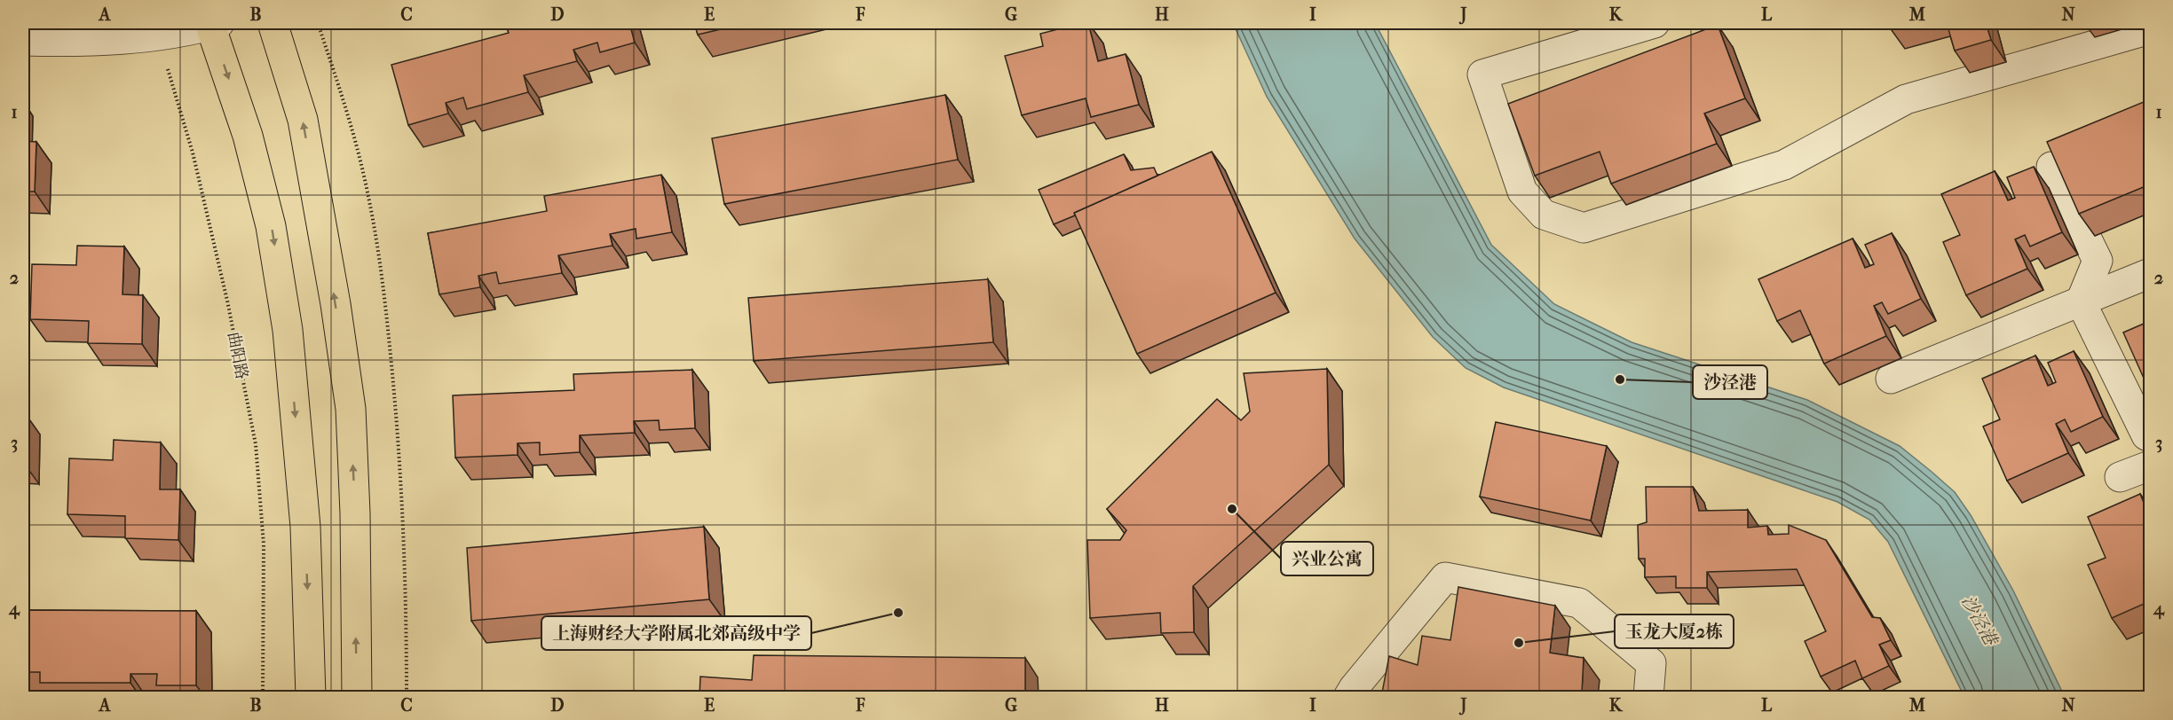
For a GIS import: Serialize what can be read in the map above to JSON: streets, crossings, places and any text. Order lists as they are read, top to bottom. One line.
{"streets":{"path":["曲阳路"]},"water":["沙泾港"],"places":["沙泾港","兴业公寓","上海财经大学附属北郊高级中学","玉龙大厦2栋"],"grid":{"columns":["A","B","C","D","E","F","G","H","I","J","K","L","M","N"],"rows":["1","2","3","4"]}}
